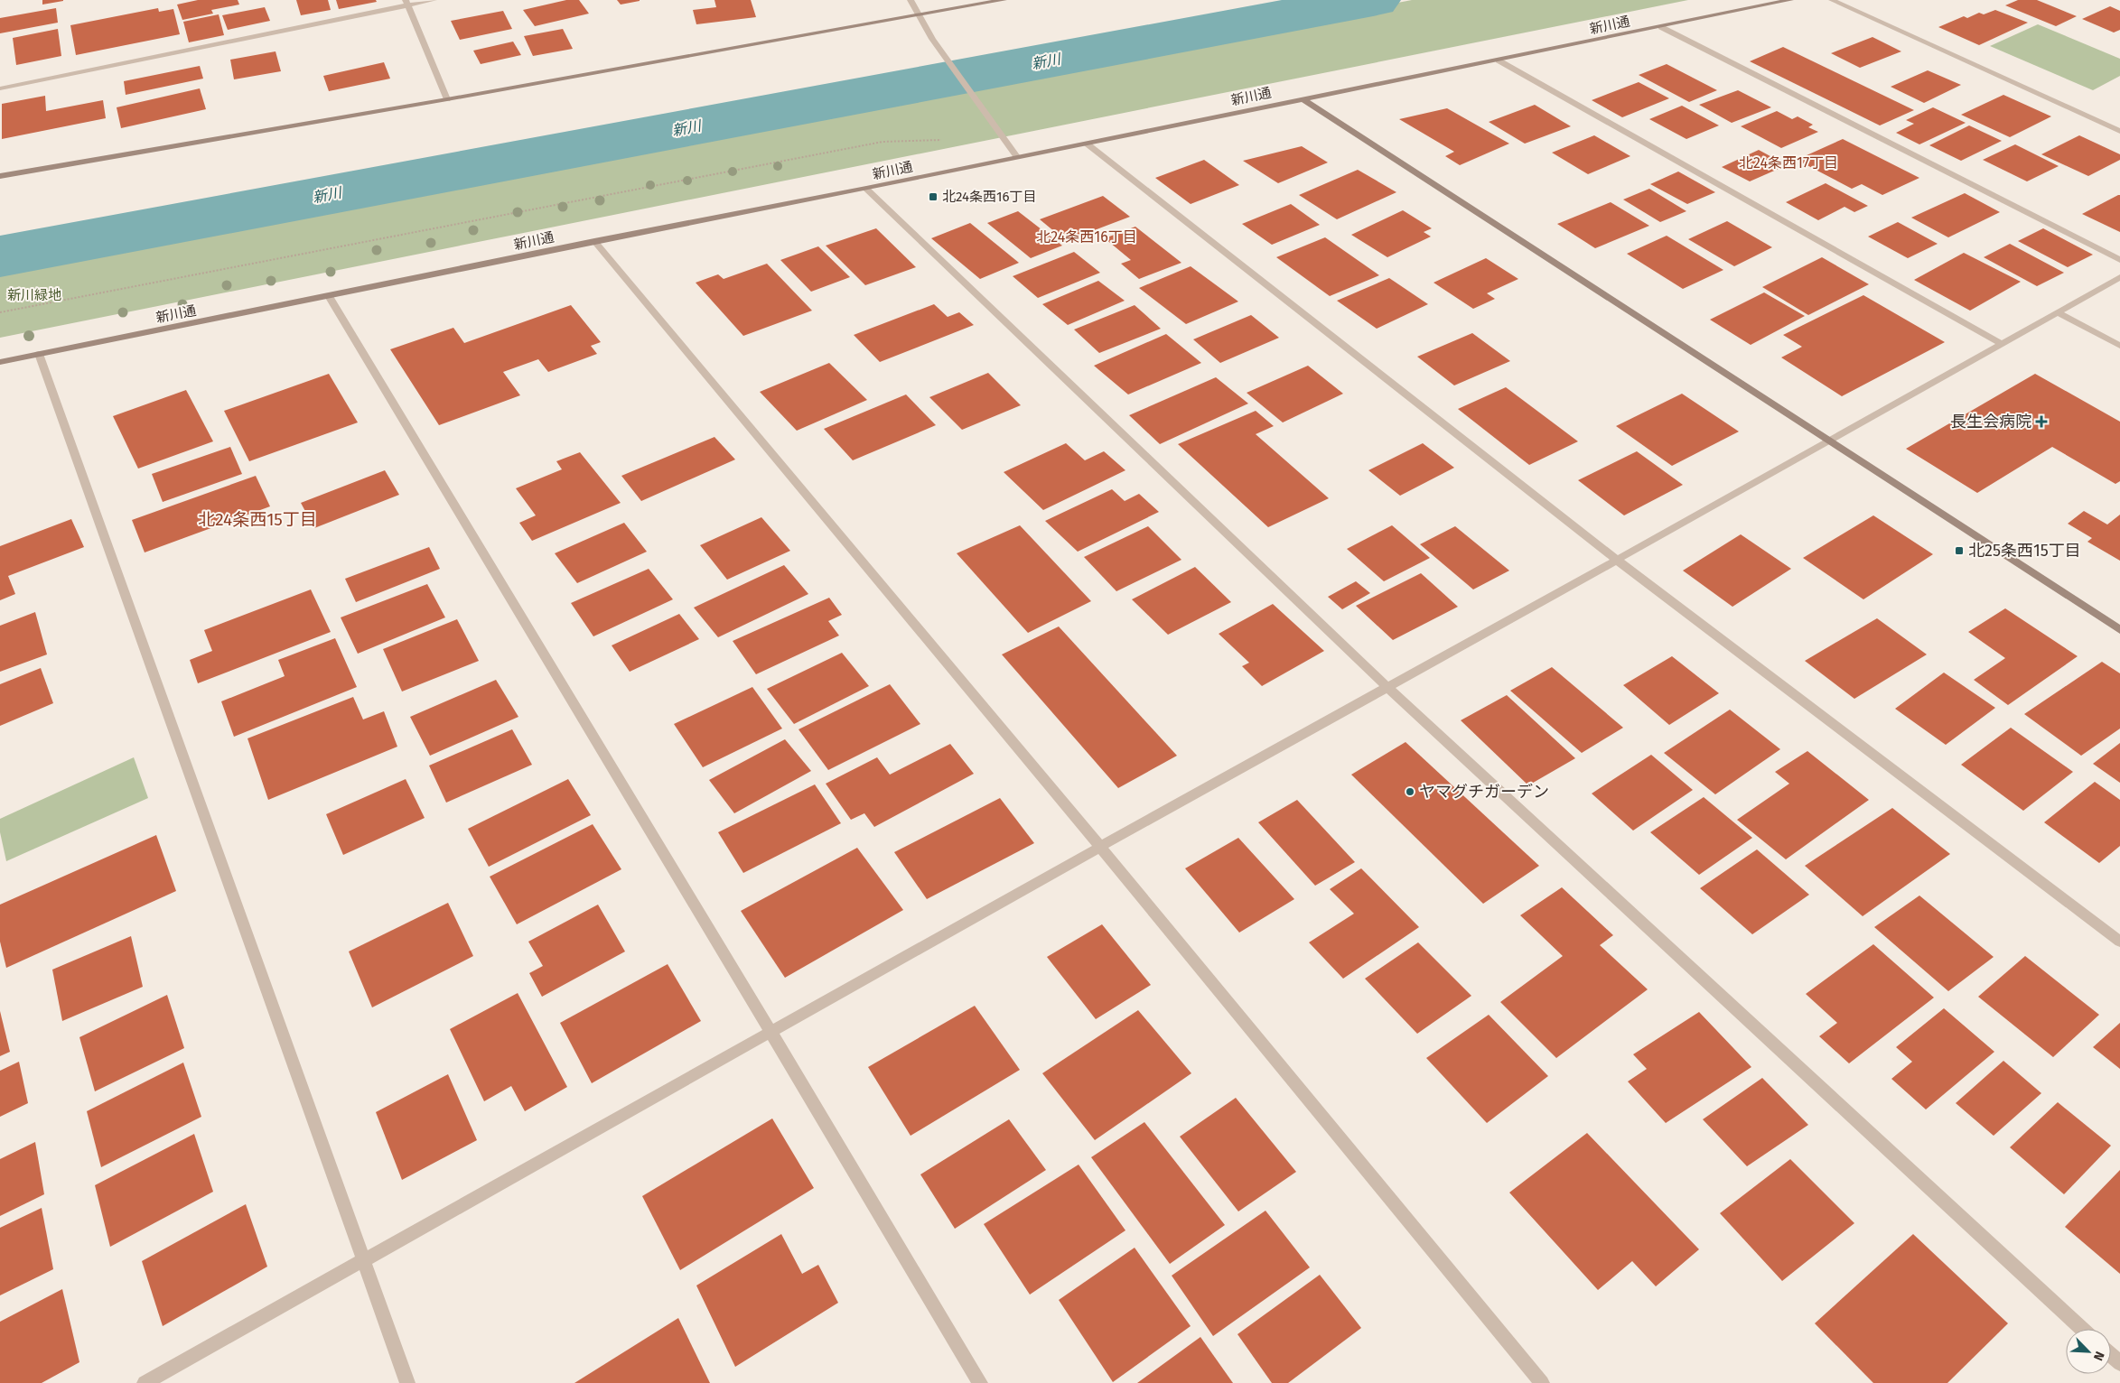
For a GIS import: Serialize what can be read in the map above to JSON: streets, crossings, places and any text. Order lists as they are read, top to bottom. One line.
{"streets":{"street":["新川通"]},"districts":["北24条西17丁目","北24条西16丁目","北24条西15丁目"],"water":["新川"],"parks":["新川緑地"],"places":{"transit":["北24条西16丁目","北25条西15丁目"],"health":["長生会病院"],"other":["ヤマグチガーデン"]},"north":"bottom right"}
